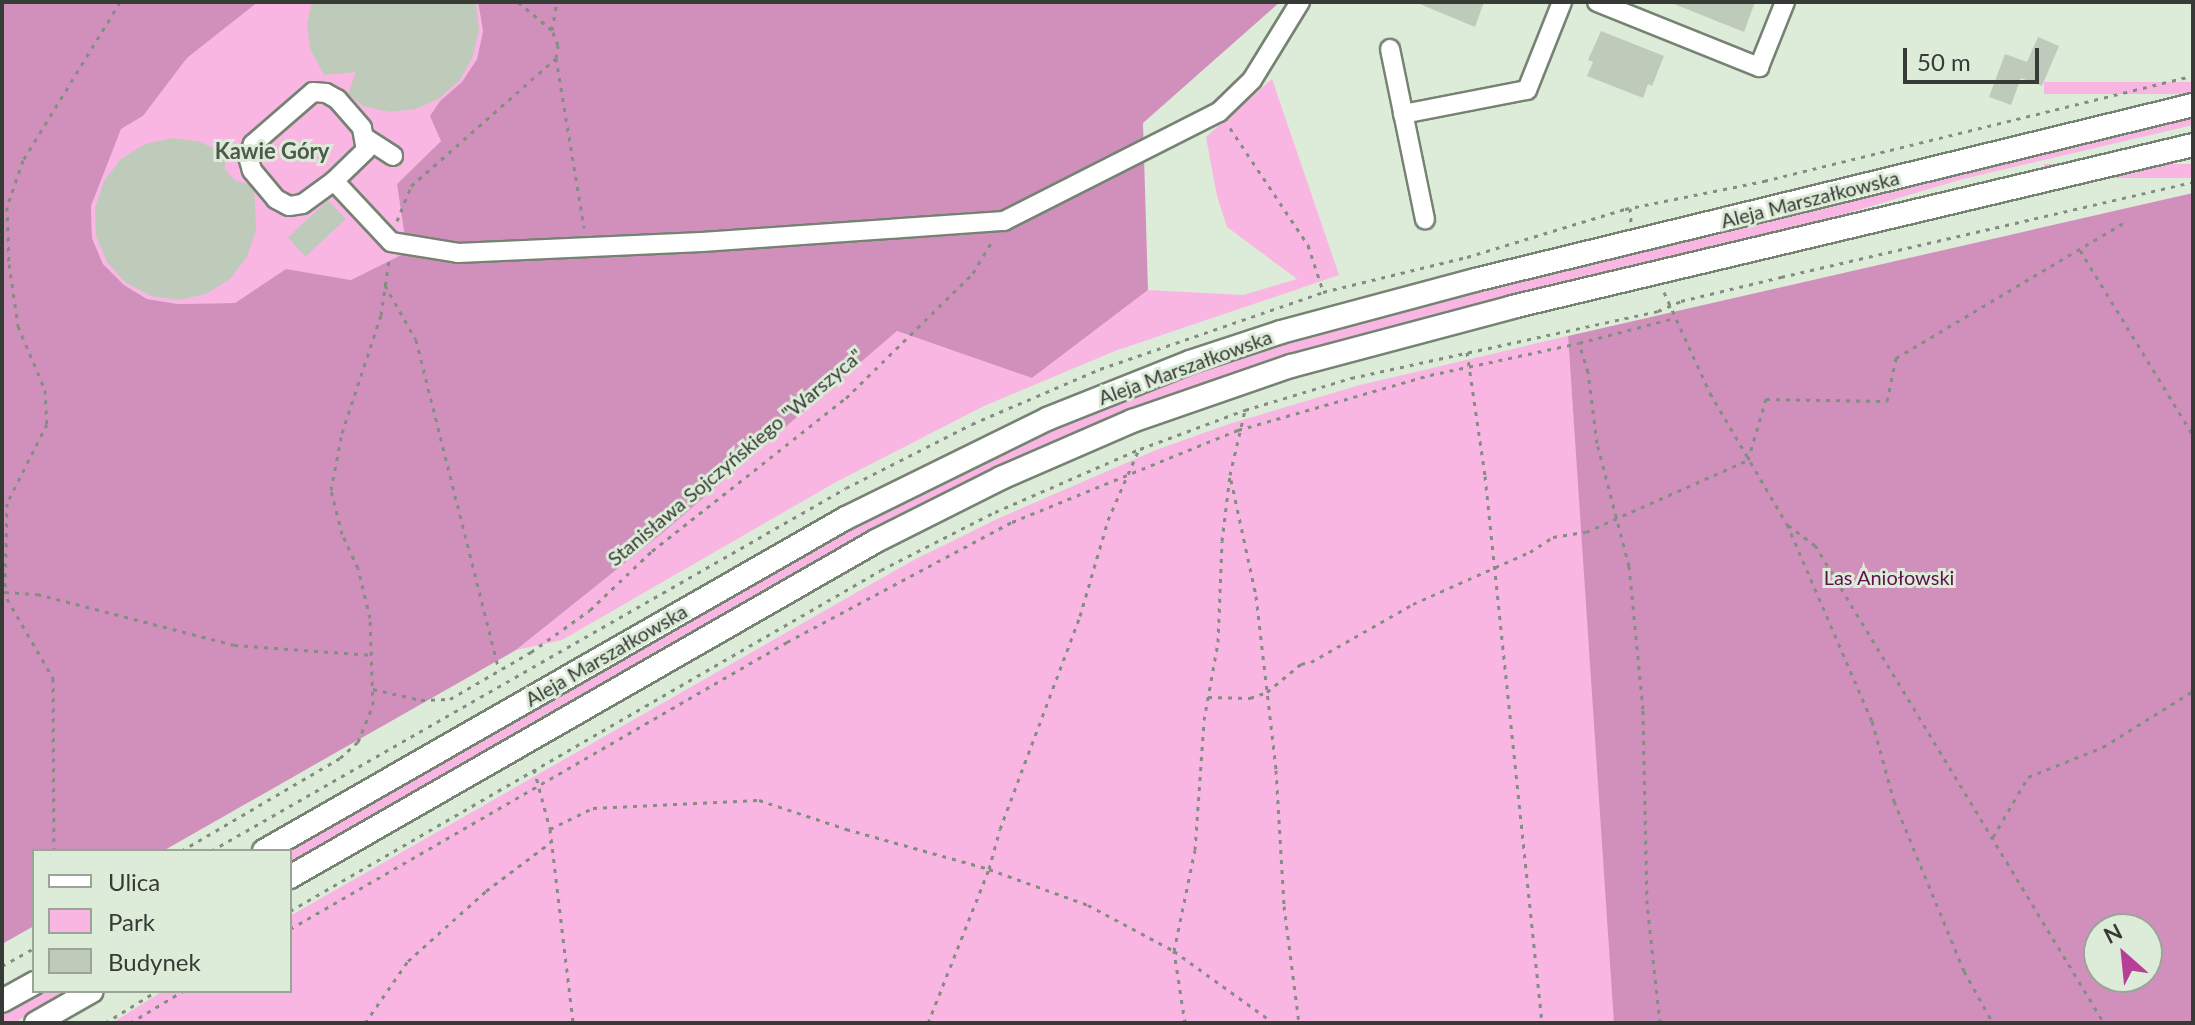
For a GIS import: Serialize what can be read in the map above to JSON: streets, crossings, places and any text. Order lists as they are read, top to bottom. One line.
{"streets":{"main road":["Aleja Marszałkowska"],"path":["Stanisława Sojczyńskiego \"Warszyca\""]},"districts":["Kawie Góry"],"parks":["Las Aniołowski"],"legend":["Ulica","Park","Budynek"],"scale_bar":"50 m","north":"top left"}
